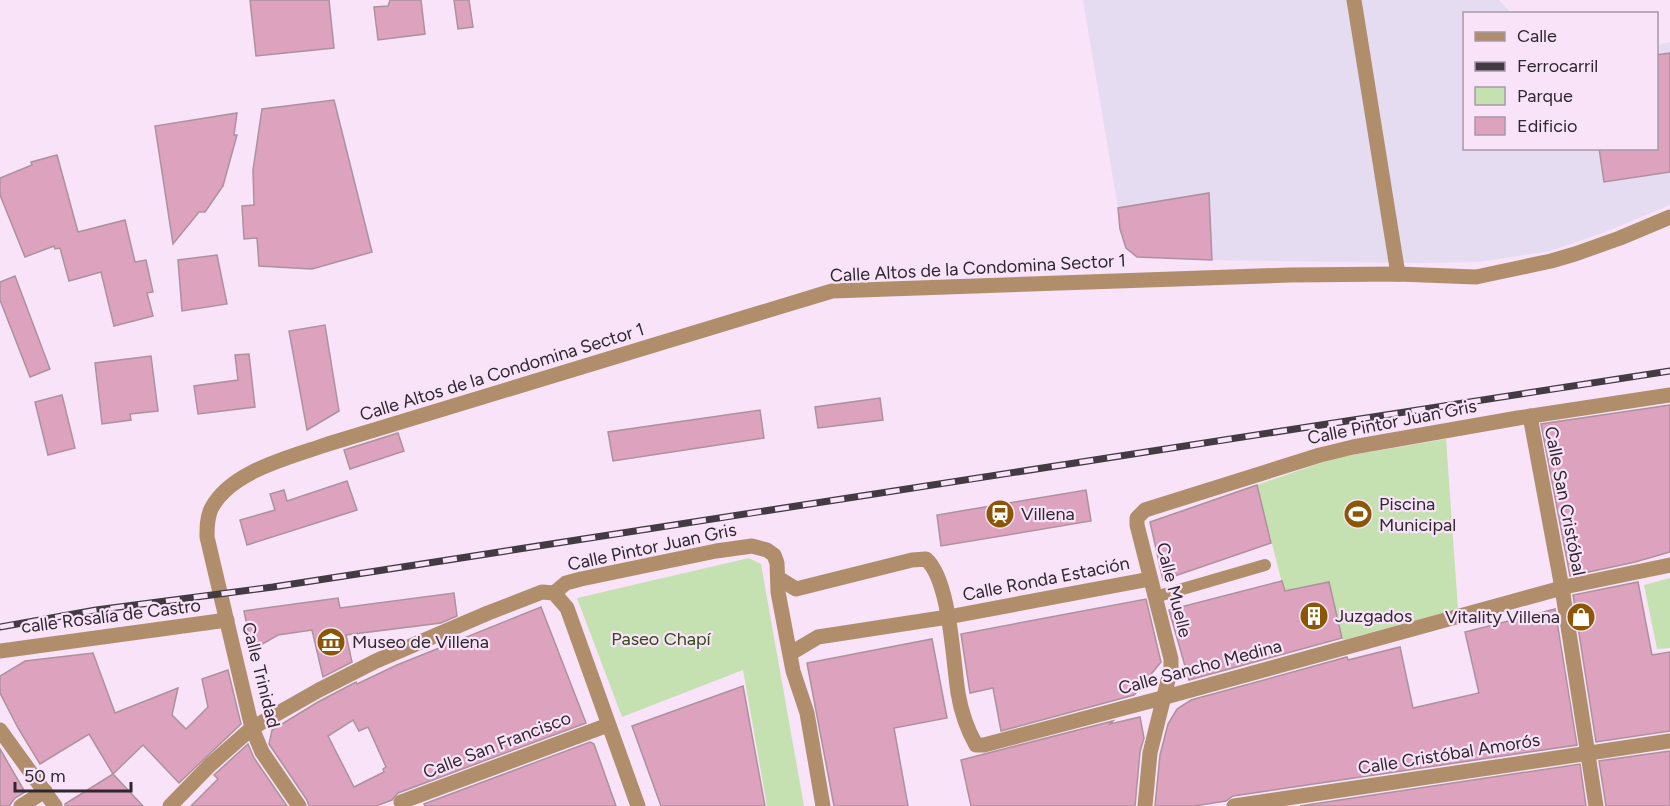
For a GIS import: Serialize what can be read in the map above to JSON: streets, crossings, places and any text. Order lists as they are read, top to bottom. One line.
{"streets":{"street":["Calle Altos de la Condomina Sector 1","Calle Pintor Juan Gris","Calle San Cristóbal","Calle Ronda Estación","Calle Muelle","calle Rosalía de Castro","Calle Sancho Medina","Calle Trinidad","Calle San Francisco","Calle Cristóbal Amorós"]},"crossings":[["Calle Altos de la Condomina Sector 1","Calle Trinidad"],["Calle Pintor Juan Gris","Calle San Cristóbal"],["Calle Pintor Juan Gris","Calle Ronda Estación"],["Calle Pintor Juan Gris","Calle Muelle"],["Calle Pintor Juan Gris","Calle Trinidad"],["Calle San Cristóbal","Calle Sancho Medina"],["Calle San Cristóbal","Calle Cristóbal Amorós"],["Calle Ronda Estación","Calle Muelle"],["Calle Ronda Estación","Calle Sancho Medina"],["Calle Muelle","Calle Sancho Medina"],["calle Rosalía de Castro","Calle Trinidad"]],"parks":["Paseo Chapí"],"places":{"station":["Villena"],"sports":["Piscina Municipal"],"building":["Juzgados"],"shop":["Vitality Villena"],"museum":["Museo de Villena"]},"legend":["Calle","Ferrocarril","Parque","Edificio"],"scale_bar":"50 m"}
